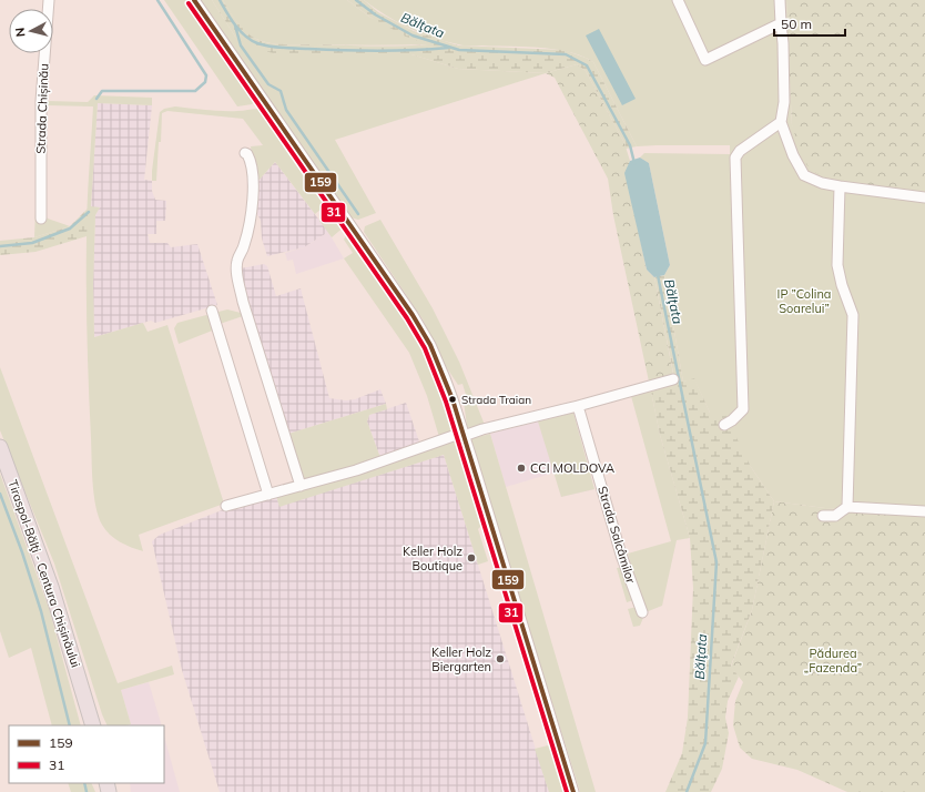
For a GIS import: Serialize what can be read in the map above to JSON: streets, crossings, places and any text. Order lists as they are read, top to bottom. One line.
{"streets":{"highway":["Tiraspol-Bălţi - Centura Chișinăului"],"street":["Strada Chișinău","Strada Salcâmilor"]},"water":["Bălţata"],"parks":["IP ”Colina Soarelui”","Pădurea „Fazenda”"],"places":["Strada Traian","CCI MOLDOVA","Keller Holz Boutique","Keller Holz Biergarten"],"lines":["transit line 159","transit line 31"],"legend":["159","31"],"scale_bar":"50 m","north":"left"}
